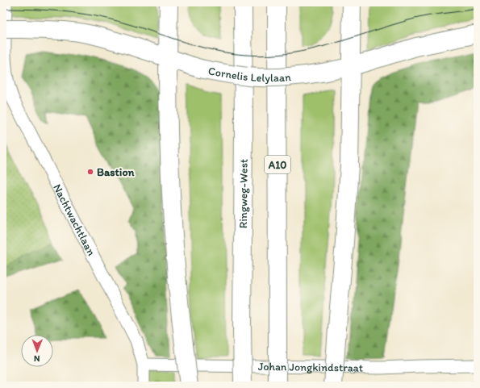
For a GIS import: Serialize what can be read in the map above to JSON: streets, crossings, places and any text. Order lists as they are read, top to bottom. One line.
{"streets":{"main road":["Cornelis Lelylaan","A10","Ringweg-West"],"street":["Nachtwachtlaan","Johan Jongkindstraat"]},"crossings":[["Nachtwachtlaan","Johan Jongkindstraat"]],"places":["Bastion"],"north":"bottom"}
